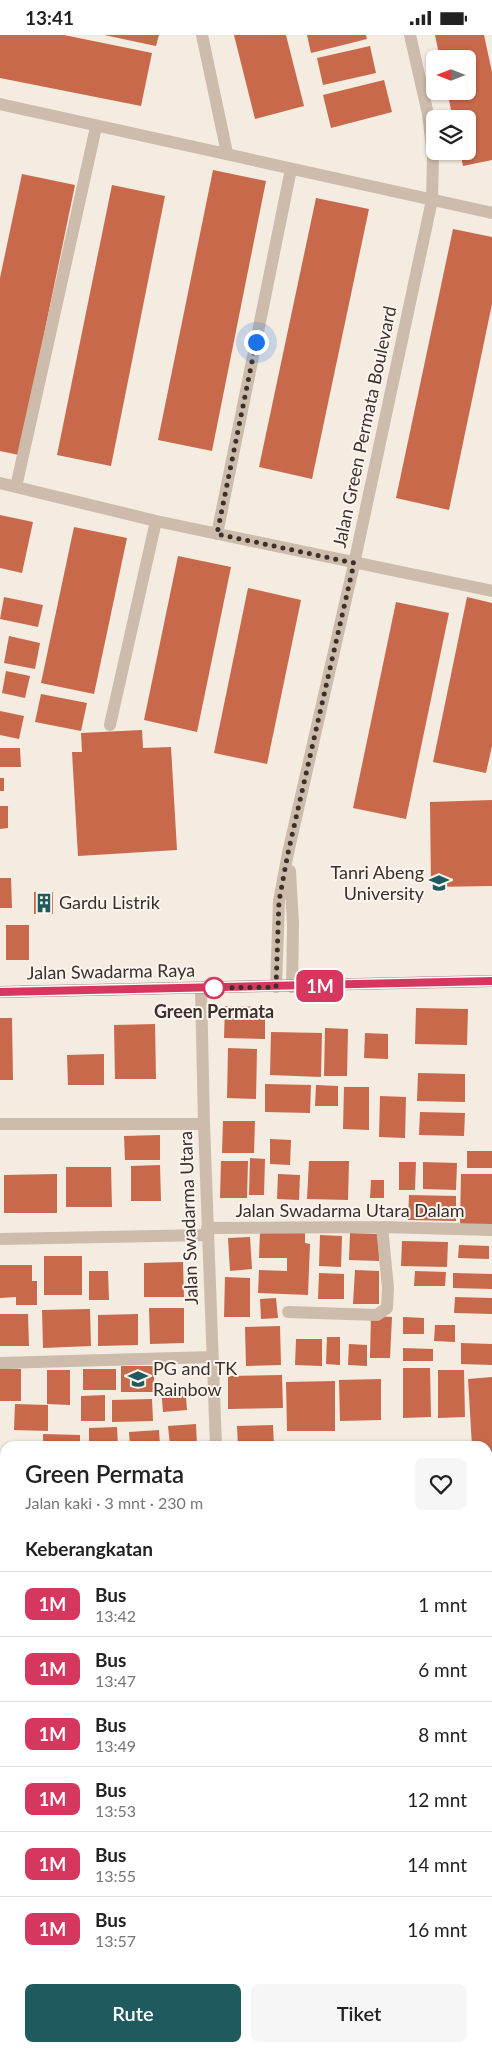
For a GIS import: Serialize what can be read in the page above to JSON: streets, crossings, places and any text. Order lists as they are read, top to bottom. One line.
{"streets":{"main road":["Jalan Swadarma Raya"],"street":["Jalan Green Permata Boulevard","Jalan Swadarma Utara Dalam","Jalan Swadarma Utara"]},"crossings":[["Jalan Green Permata Boulevard","Jalan Swadarma Raya"],["Jalan Swadarma Raya","Jalan Swadarma Utara"],["Jalan Swadarma Utara Dalam","Jalan Swadarma Utara"]],"places":{"school or university":["Tanri Abeng University","PG and TK Rainbow"],"building":["Gardu Listrik"],"other":["Green Permata"]},"lines":["bus line 1M"],"north":"left","page":{"status":"13:41","on_map":"1M","heading":[["Green Permata","Jalan kaki · 3 mnt · 230 m"],"Keberangkatan"],"list":[{"mark":"1M","name":"Bus","note":"13:42","value":"1 mnt"},{"mark":"1M","name":"Bus","note":"13:47","value":"6 mnt"},{"mark":"1M","name":"Bus","note":"13:49","value":"8 mnt"},{"mark":"1M","name":"Bus","note":"13:53","value":"12 mnt"},{"mark":"1M","name":"Bus","note":"13:55","value":"14 mnt"},{"mark":"1M","name":"Bus","note":"13:57","value":"16 mnt"}],"buttons":["Rute","Tiket"]}}
